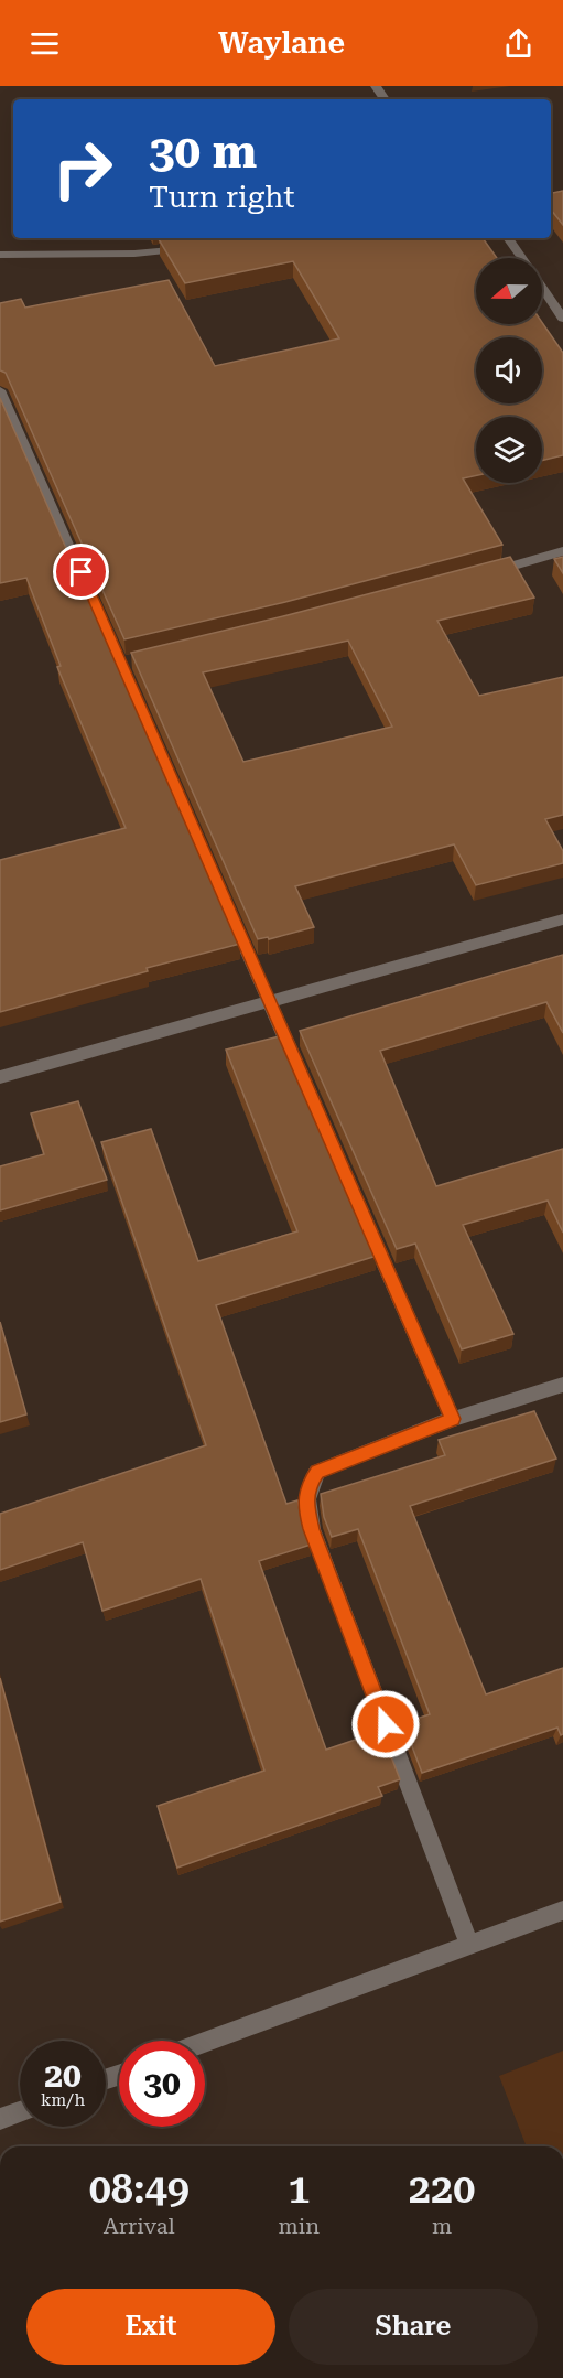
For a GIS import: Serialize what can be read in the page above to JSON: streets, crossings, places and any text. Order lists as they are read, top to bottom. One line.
{"north":"left","page":{"header":"Waylane","turn":["30 m","Turn right"],"speed":"20 km/h","limit":"30","eta":["08:49","Arrival","1","min","220","m"],"buttons":["Exit","Share"]}}
